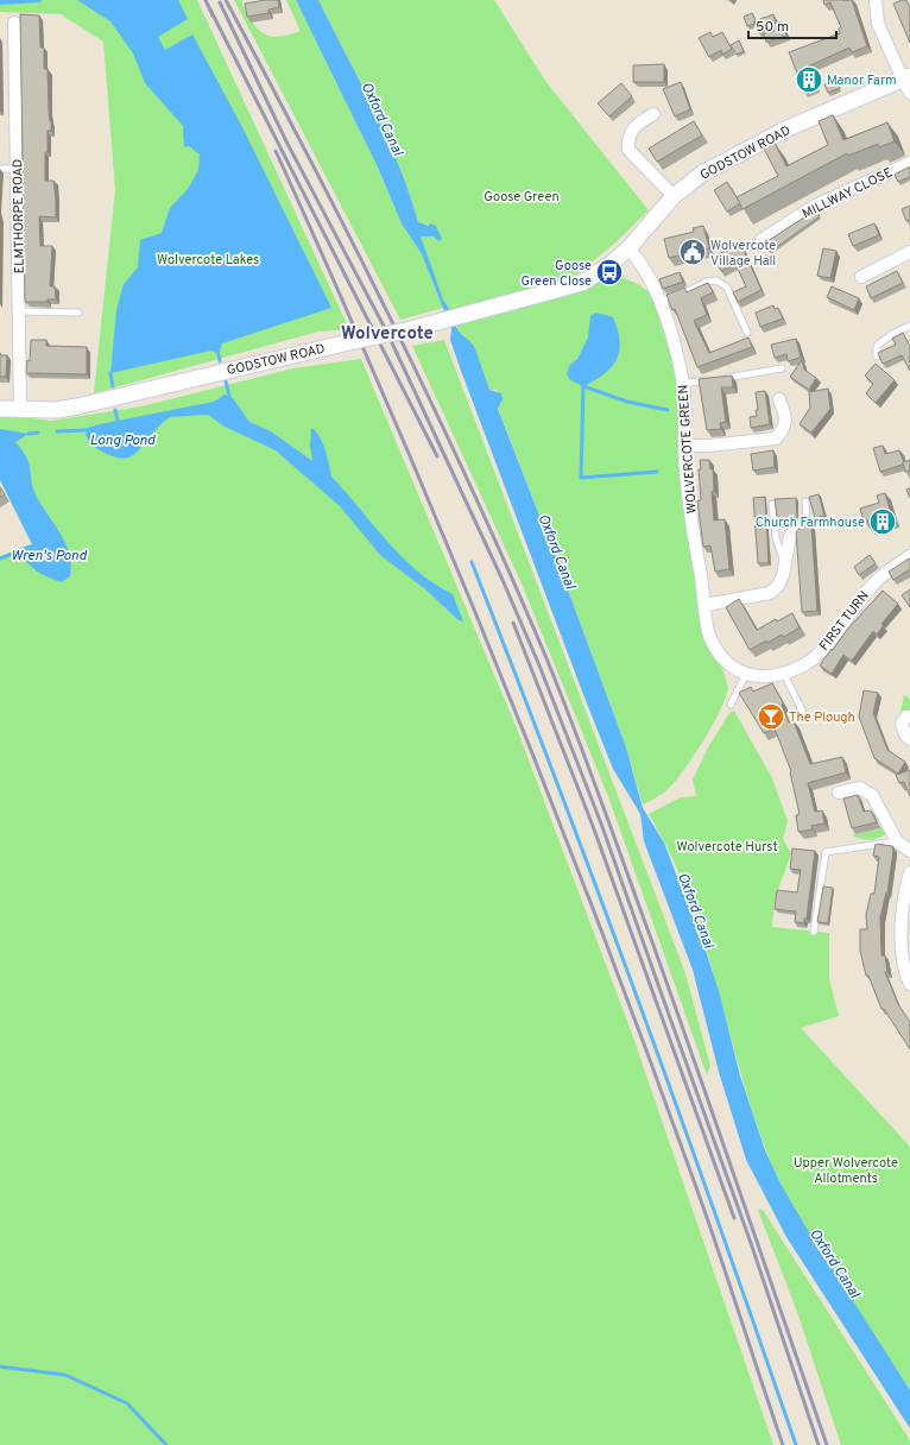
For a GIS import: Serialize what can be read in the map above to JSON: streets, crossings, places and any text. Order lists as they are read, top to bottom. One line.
{"streets":{"street":["GODSTOW ROAD","MILLWAY CLOSE","ELMTHORPE ROAD","WOLVERCOTE GREEN","FIRST TURN"]},"crossings":[["GODSTOW ROAD","ELMTHORPE ROAD"],["GODSTOW ROAD","WOLVERCOTE GREEN"],["WOLVERCOTE GREEN","FIRST TURN"]],"districts":["Wolvercote"],"water":["Oxford Canal","Long Pond","Wren's Pond"],"parks":["Goose Green","Wolvercote Lakes","Wolvercote Hurst","Upper Wolvercote Allotments"],"places":{"building":["Manor Farm","Church Farmhouse"],"public building":["Wolvercote Village Hall"],"bus stop":["Goose Green Close"],"bar":["The Plough"]},"scale_bar":"50 m"}
